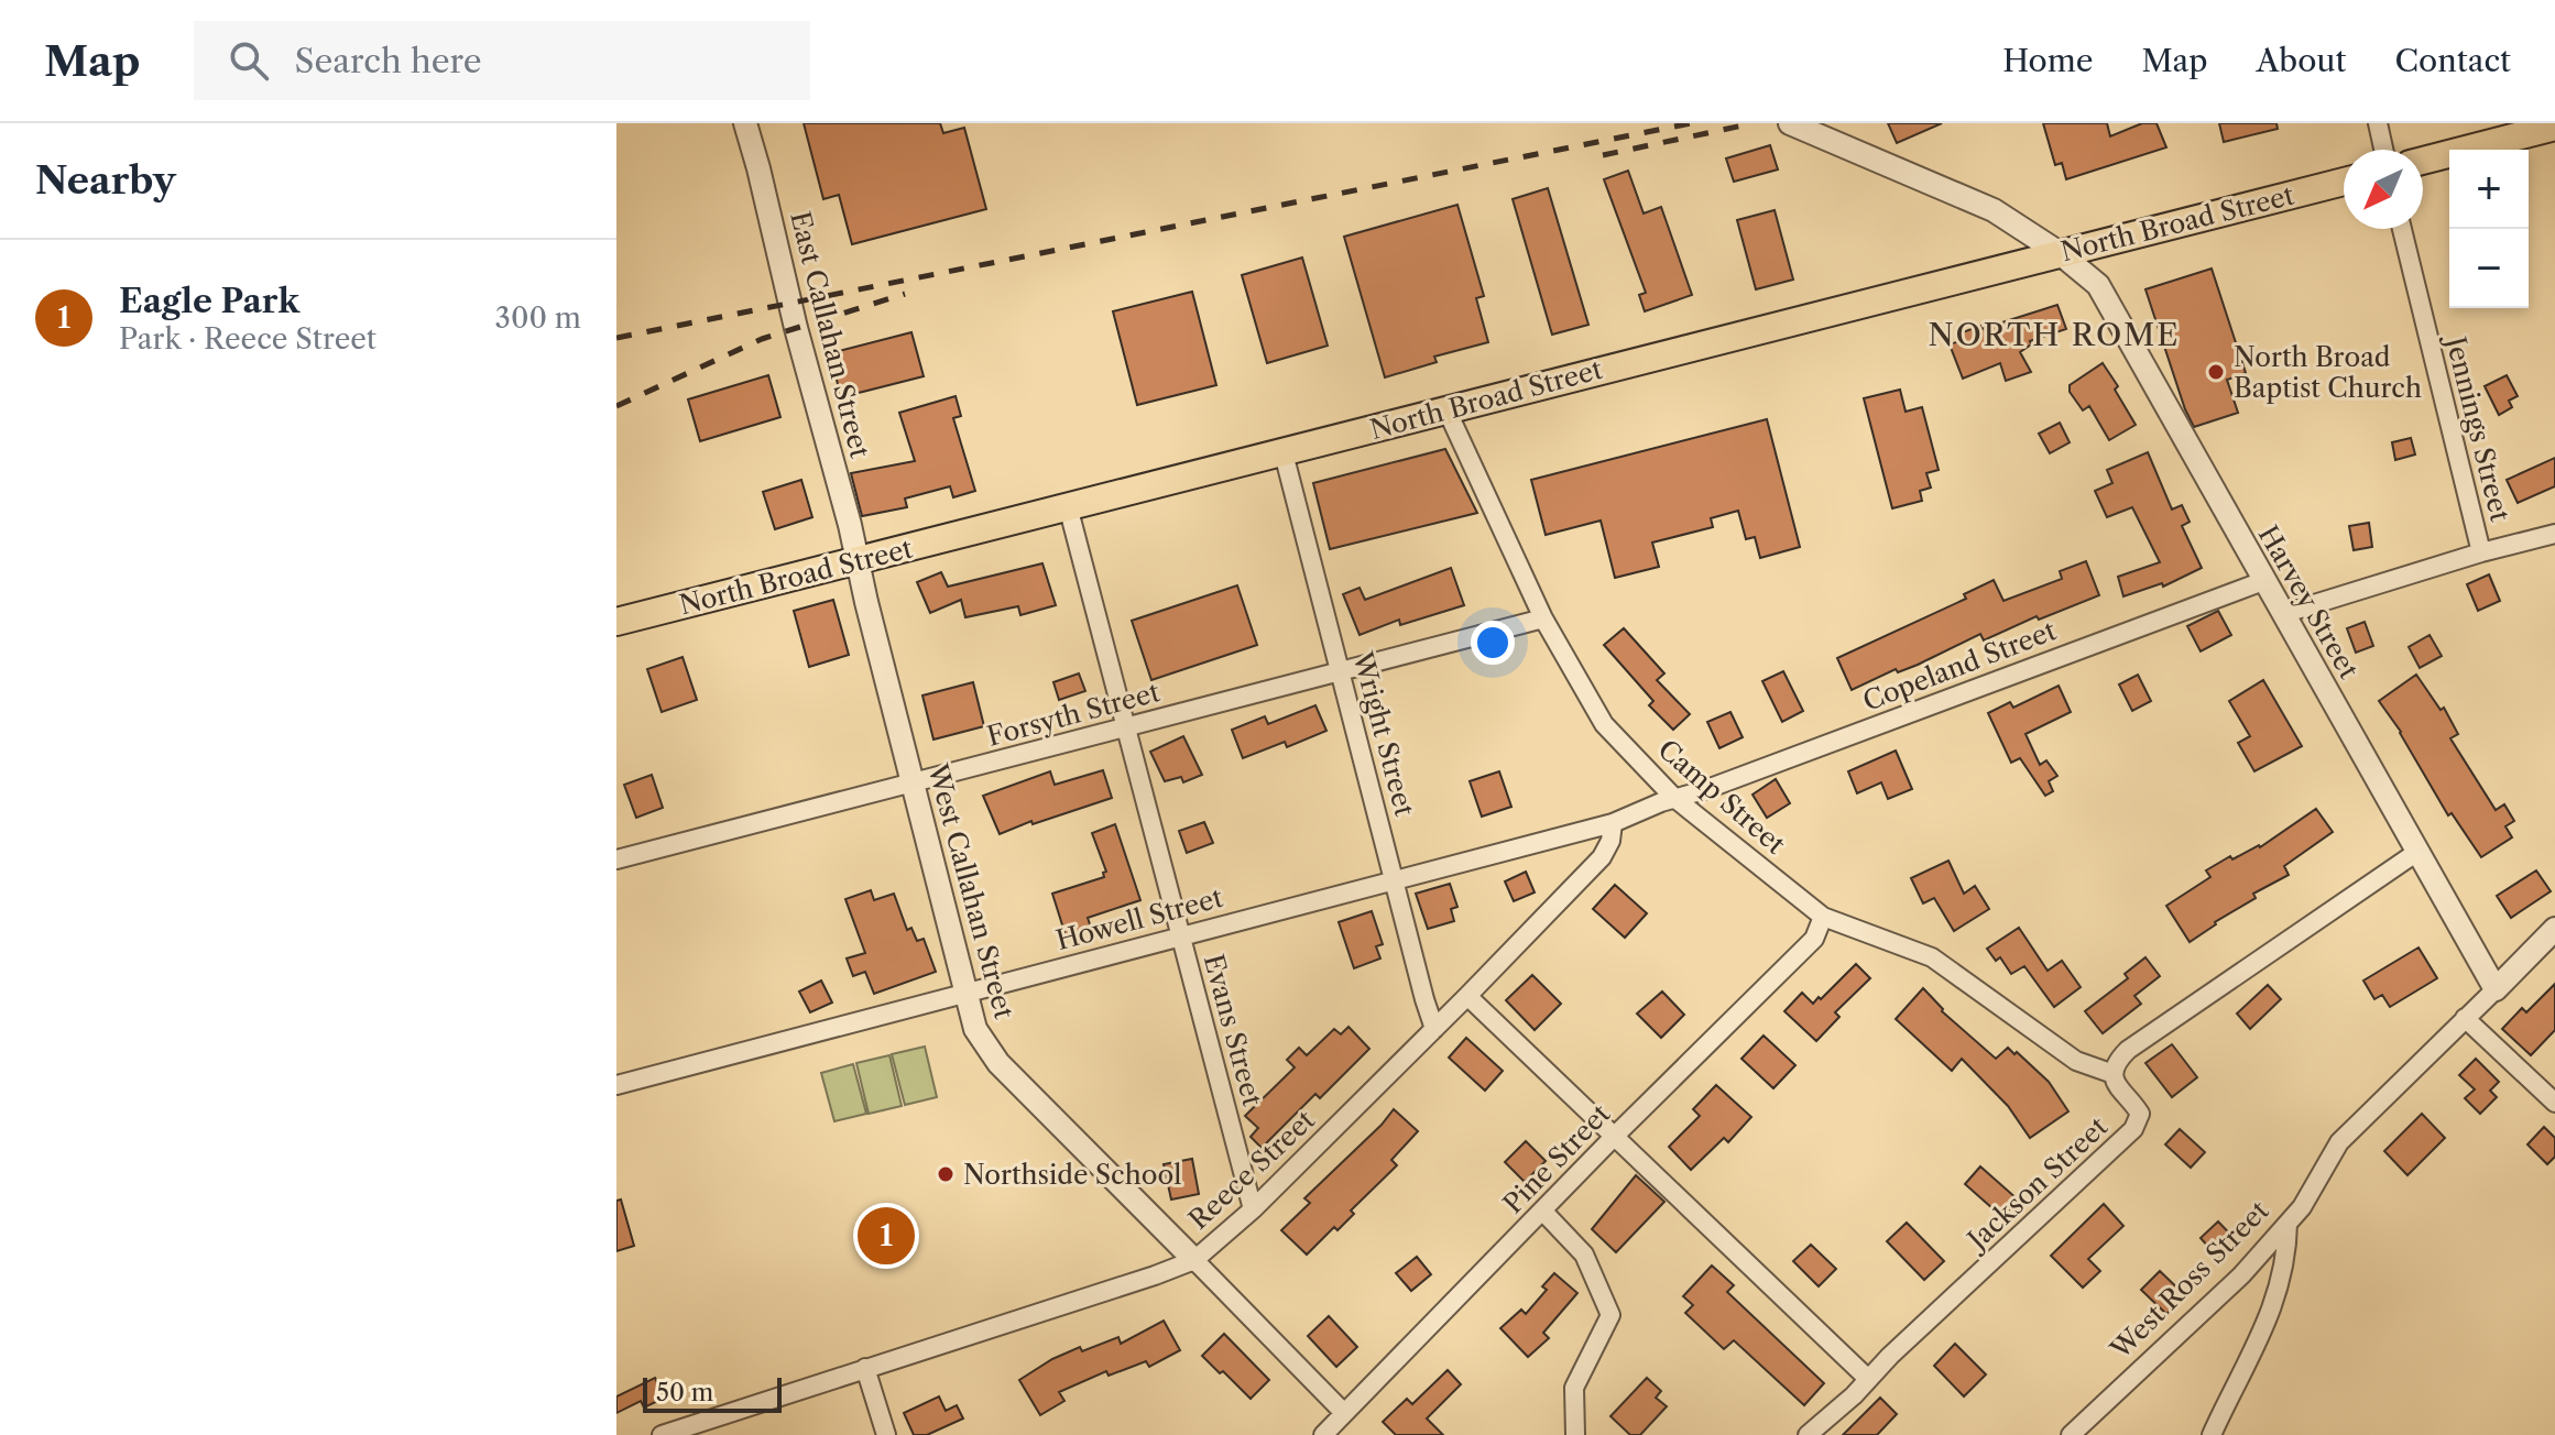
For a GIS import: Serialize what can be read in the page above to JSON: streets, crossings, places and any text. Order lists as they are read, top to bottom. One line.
{"streets":{"main road":["North Broad Street"],"street":["East Callahan Street","Jennings Street","Harvey Street","Copeland Street","Forsyth Street","Wright Street","Camp Street","West Callahan Street","Howell Street","Evans Street","Pine Street","Reece Street","Jackson Street","West Ross Street"]},"crossings":[["North Broad Street","East Callahan Street"],["North Broad Street","Harvey Street"],["North Broad Street","Wright Street"],["North Broad Street","Camp Street"],["North Broad Street","West Callahan Street"],["North Broad Street","Evans Street"],["East Callahan Street","West Callahan Street"],["Harvey Street","Copeland Street"],["Harvey Street","West Ross Street"],["Copeland Street","Camp Street"],["Copeland Street","Howell Street"],["Forsyth Street","Wright Street"],["Forsyth Street","Camp Street"],["Forsyth Street","West Callahan Street"],["Forsyth Street","Evans Street"],["Wright Street","Howell Street"],["Wright Street","Reece Street"],["Camp Street","Howell Street"],["Camp Street","Pine Street"],["Camp Street","Jackson Street"],["West Callahan Street","Howell Street"],["West Callahan Street","Pine Street"],["West Callahan Street","Reece Street"],["Howell Street","Evans Street"],["Howell Street","Reece Street"],["Evans Street","Reece Street"]],"districts":["NORTH ROME"],"places":["North Broad Baptist Church","Northside School"],"scale_bar":"50 m","north":"bottom left","page":{"header":"Map","search":"Search here","nav":["Home","Map","About","Contact"],"heading":"Nearby","map_buttons":["+","−"],"list":[{"mark":"1","name":"Eagle Park","note":"Park · Reece Street","value":"300 m"}],"pins":"1","scale":"50 m"}}
